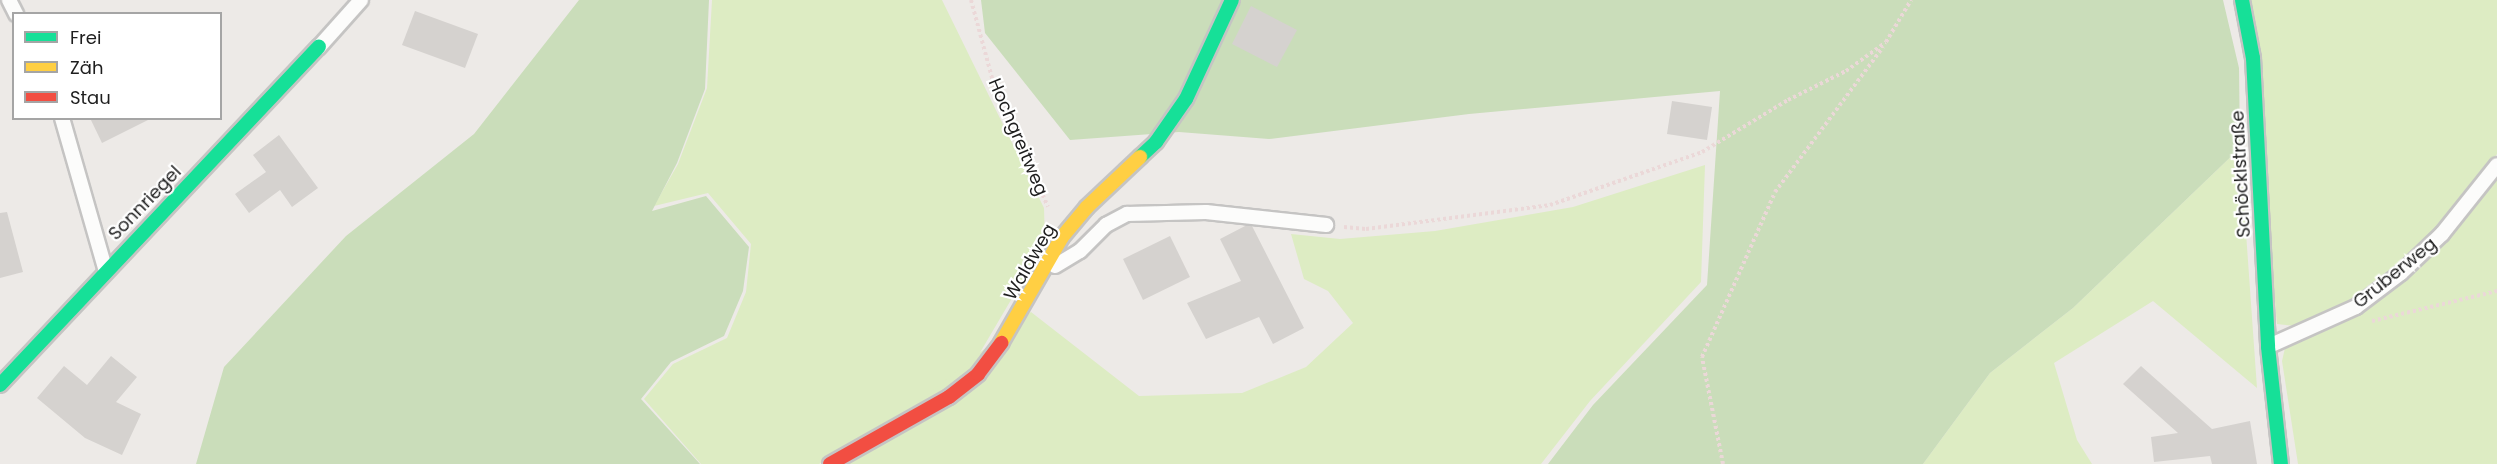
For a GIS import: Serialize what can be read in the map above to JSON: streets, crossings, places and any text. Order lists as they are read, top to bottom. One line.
{"streets":{"street":["Schöcklstraße","Sonnriegel","Waldweg"],"lane":["Gruberweg"],"path":["Hochgreitweg"]},"crossings":[["Hochgreitweg","Waldweg"],["Schöcklstraße","Gruberweg"]],"legend":["Frei","Zäh","Stau"]}
